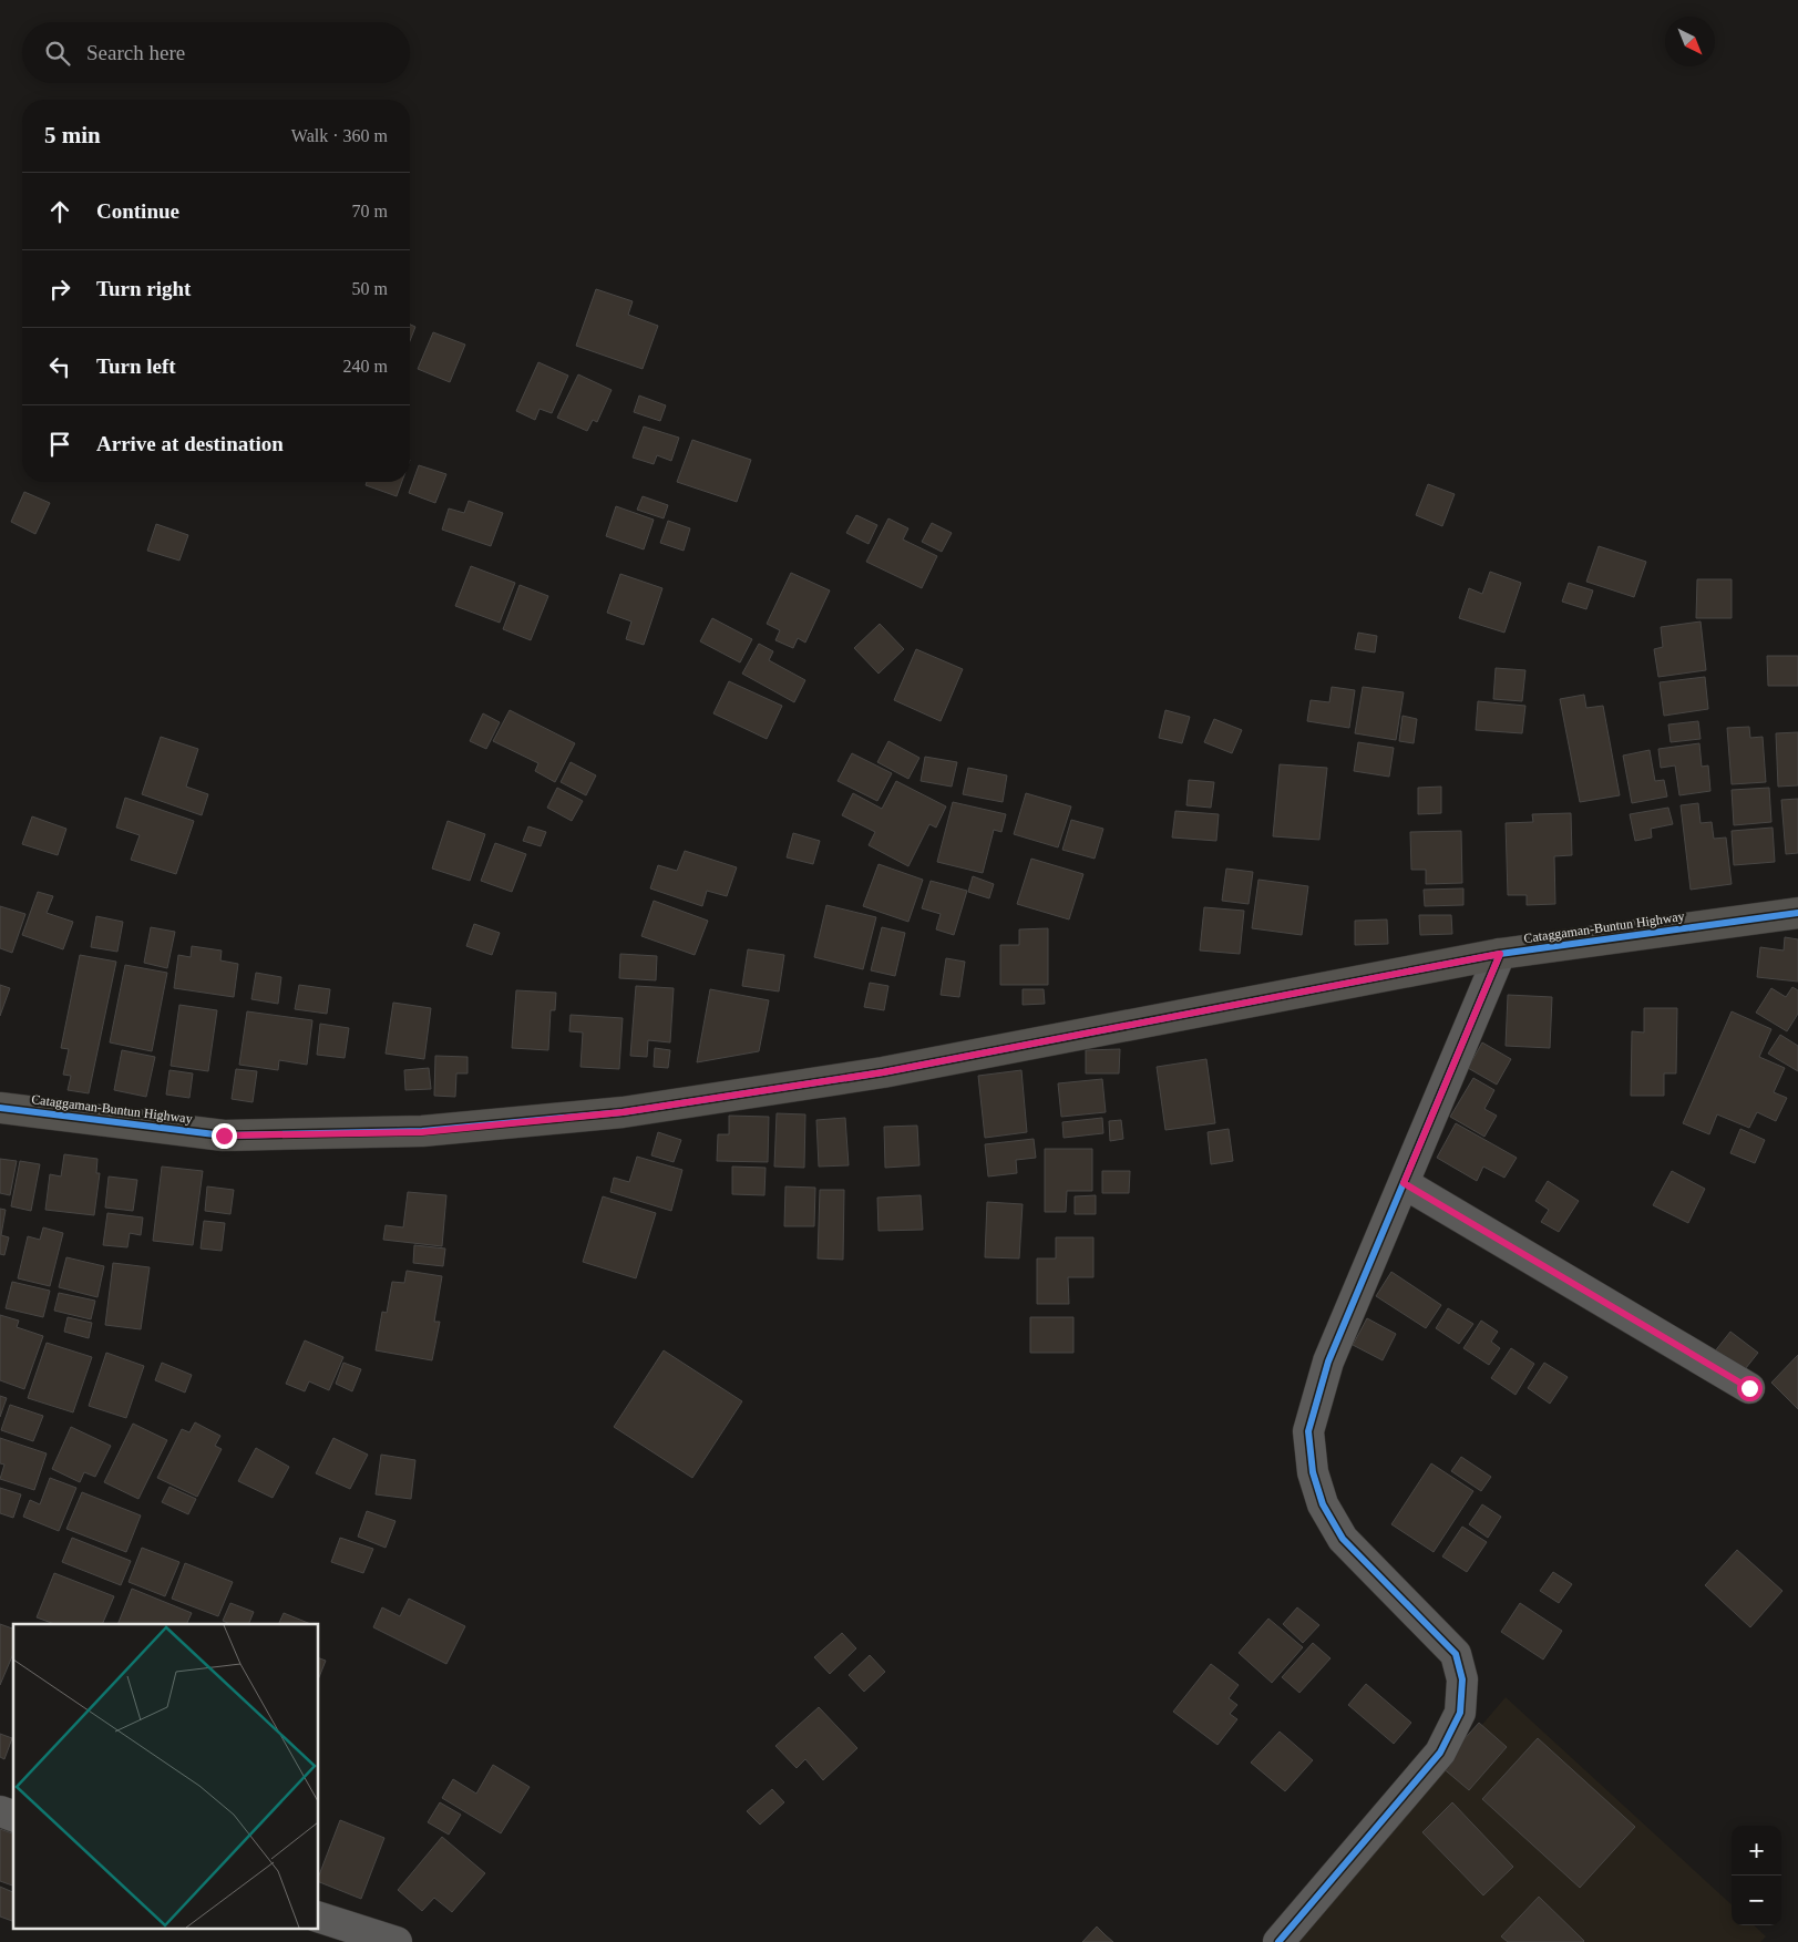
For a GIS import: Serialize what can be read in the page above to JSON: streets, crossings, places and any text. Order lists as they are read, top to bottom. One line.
{"streets":{"street":["Cataggaman-Buntun Highway"]},"north":"bottom right","page":{"search":"Search here","heading":["5 min","Walk · 360 m"],"list":[["Continue","70 m"],["Turn right","50 m"],["Turn left","240 m"],"Arrive at destination"],"map_buttons":["+","−"]}}
